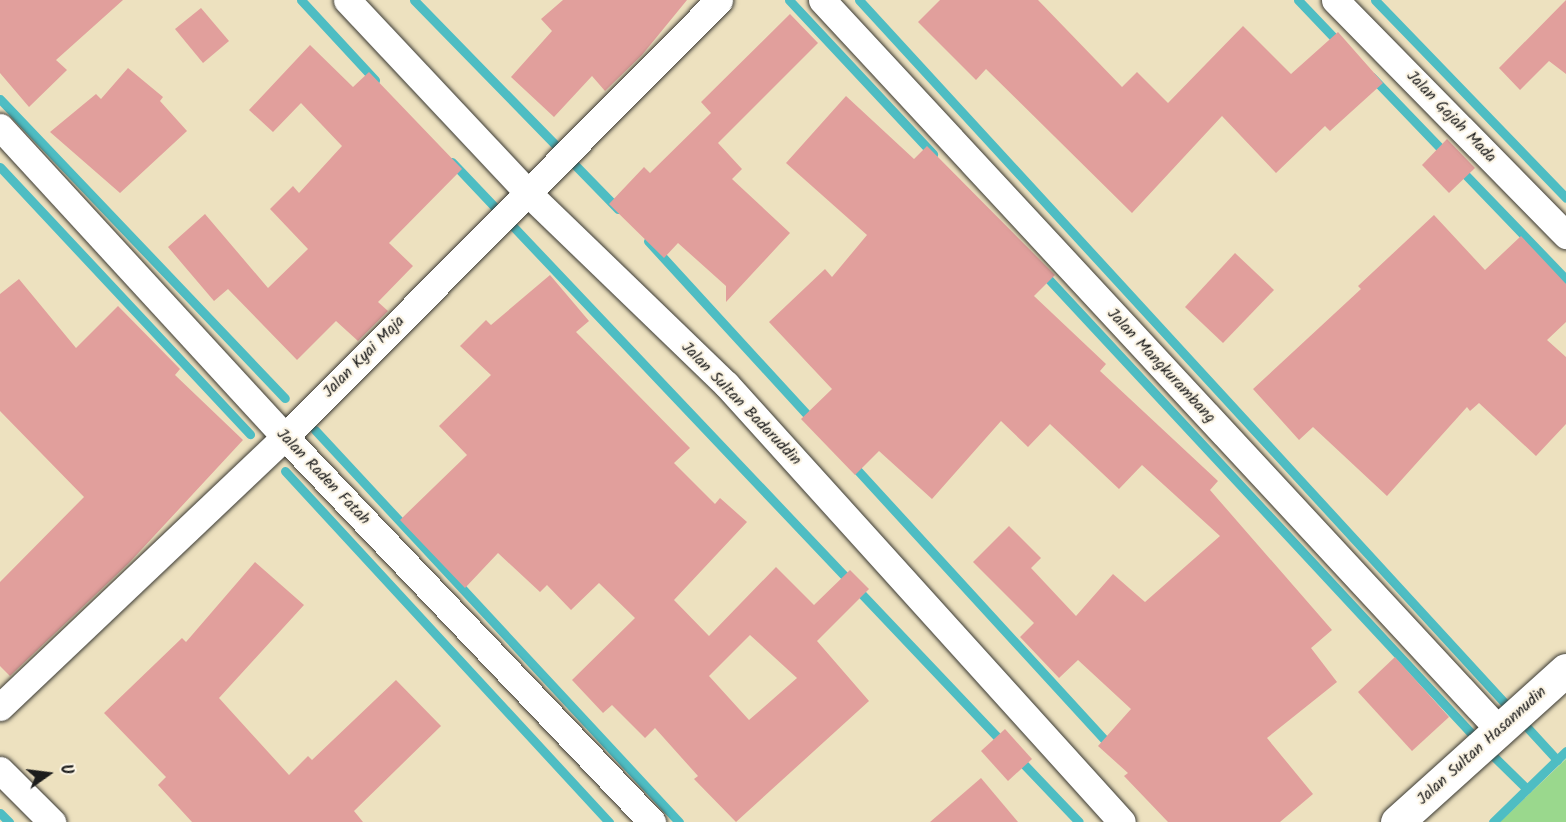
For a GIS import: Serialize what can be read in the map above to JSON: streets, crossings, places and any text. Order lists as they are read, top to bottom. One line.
{"streets":{"street":["Jalan Gajah Mada","Jalan Kyai Maja","Jalan Mangkurambang","Jalan Sultan Badaruddin","Jalan Raden Fatah","Jalan Sultan Hasannudin"]},"crossings":[["Jalan Kyai Maja","Jalan Sultan Badaruddin"],["Jalan Kyai Maja","Jalan Raden Fatah"],["Jalan Mangkurambang","Jalan Sultan Hasannudin"]],"north":"right"}
